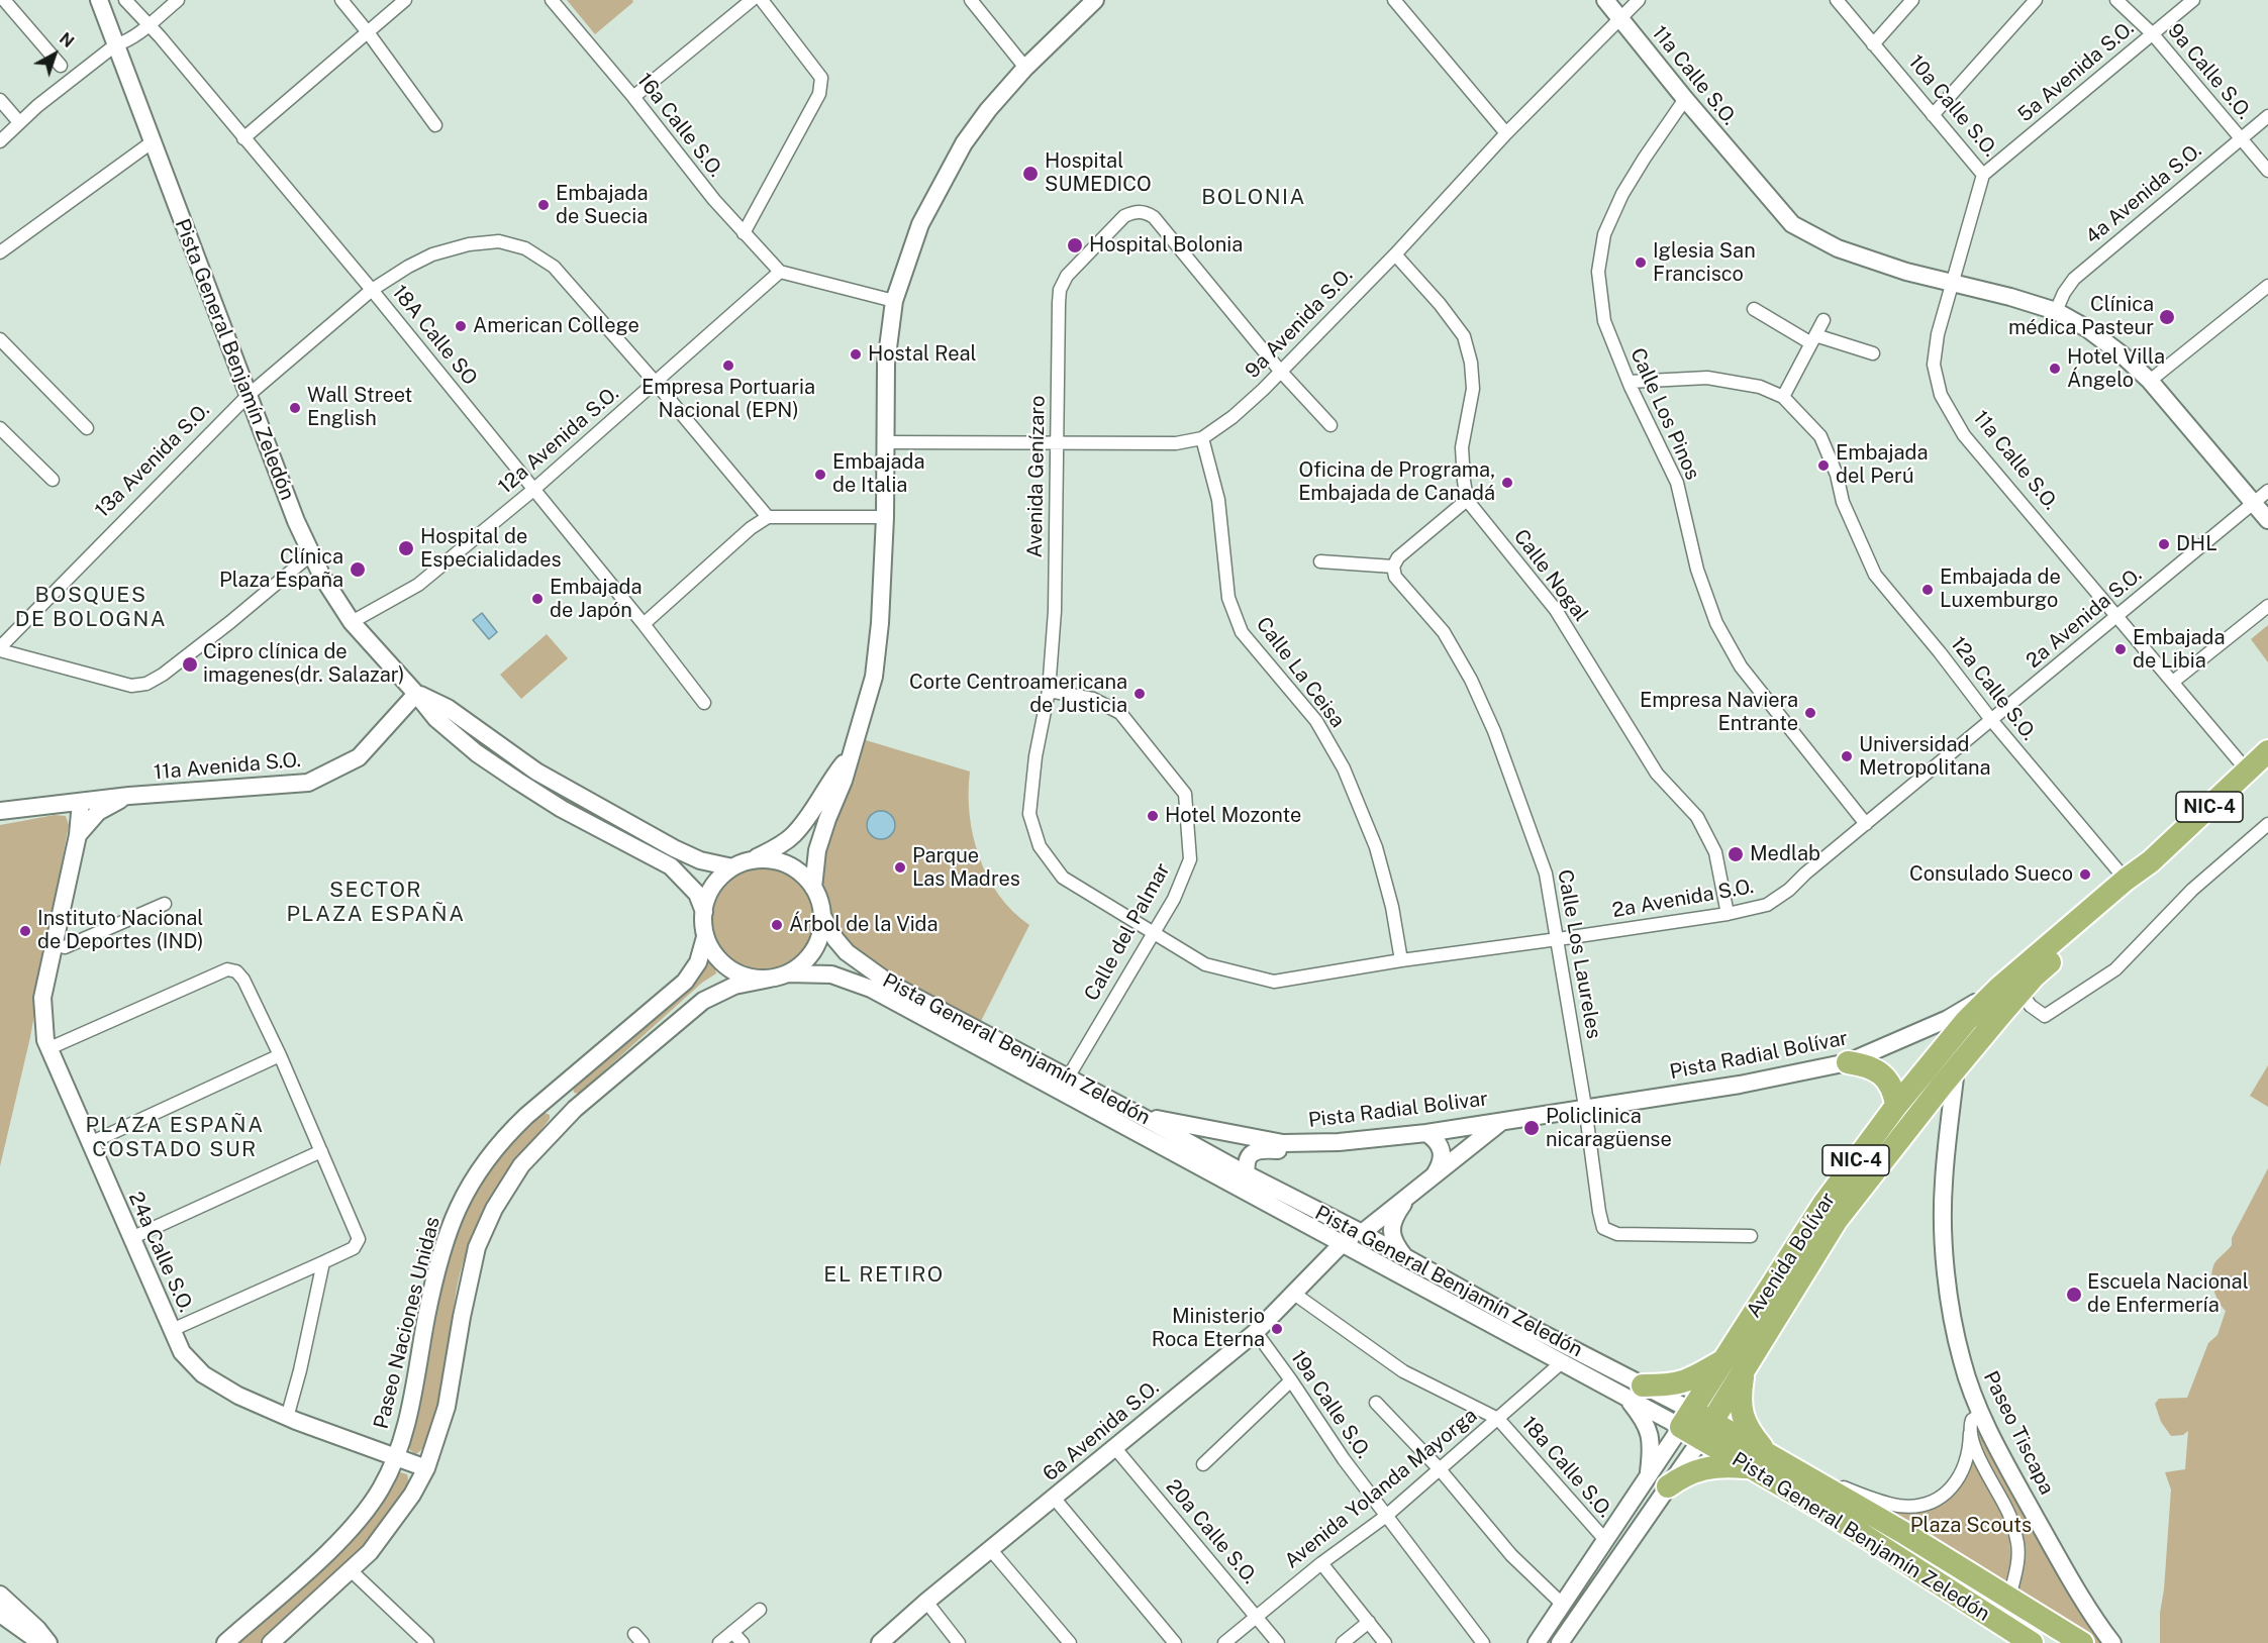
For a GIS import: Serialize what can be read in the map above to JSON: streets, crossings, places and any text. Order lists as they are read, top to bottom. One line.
{"streets":{"highway":["Pista General Benjamín Zeledón","NIC-4","Avenida Bolívar"],"main road":["11a Calle S.O.","11a Avenida S.O.","Pista Radial Bolívar","Pista Radial Bolivar","24a Calle S.O.","Paseo Naciones Unidas","6a Avenida S.O.","Paseo Tiscapa"],"street":["5a Avenida S.O.","9a Calle S.O.","10a Calle S.O.","16a Calle S.O.","4a Avenida S.O.","9a Avenida S.O.","18A Calle SO","Calle Los Pinos","12a Avenida S.O.","13a Avenida S.O.","Avenida Genízaro","Calle Nogal","2a Avenida S.O.","Calle La Ceisa","12a Calle S.O.","Calle del Palmar","Calle Los Laureles","19a Calle S.O.","18a Calle S.O.","Avenida Yolanda Mayorga","20a Calle S.O."]},"crossings":[["5a Avenida S.O.","9a Calle S.O."],["5a Avenida S.O.","10a Calle S.O."],["9a Calle S.O.","4a Avenida S.O."],["11a Calle S.O.","10a Calle S.O."],["11a Calle S.O.","9a Avenida S.O."],["11a Calle S.O.","Calle Los Pinos"],["11a Calle S.O.","2a Avenida S.O."],["11a Calle S.O.","Avenida Bolívar"],["16a Calle S.O.","12a Avenida S.O."],["9a Avenida S.O.","Avenida Genízaro"],["9a Avenida S.O.","Calle La Ceisa"],["18A Calle SO","12a Avenida S.O."],["18A Calle SO","13a Avenida S.O."],["Pista General Benjamín Zeledón","12a Avenida S.O."],["Pista General Benjamín Zeledón","13a Avenida S.O."],["Pista General Benjamín Zeledón","11a Avenida S.O."],["Pista General Benjamín Zeledón","Calle del Palmar"],["Pista General Benjamín Zeledón","Pista Radial Bolivar"],["Pista General Benjamín Zeledón","Avenida Bolívar"],["Pista General Benjamín Zeledón","Paseo Naciones Unidas"],["Pista General Benjamín Zeledón","6a Avenida S.O."],["Pista General Benjamín Zeledón","Avenida Yolanda Mayorga"],["Calle Los Pinos","2a Avenida S.O."],["Calle Los Pinos","12a Calle S.O."],["12a Avenida S.O.","13a Avenida S.O."],["Avenida Genízaro","2a Avenida S.O."],["Avenida Genízaro","Calle del Palmar"],["Calle Nogal","2a Avenida S.O."],["2a Avenida S.O.","Calle La Ceisa"],["2a Avenida S.O.","12a Calle S.O."],["2a Avenida S.O.","Calle del Palmar"],["2a Avenida S.O.","Calle Los Laureles"],["12a Calle S.O.","Avenida Bolívar"],["11a Avenida S.O.","24a Calle S.O."],["Calle Los Laureles","Pista Radial Bolívar"],["Pista Radial Bolívar","Pista Radial Bolivar"],["Pista Radial Bolívar","Avenida Bolívar"],["24a Calle S.O.","Paseo Naciones Unidas"],["Avenida Bolívar","Paseo Tiscapa"],["Avenida Bolívar","18a Calle S.O."],["19a Calle S.O.","6a Avenida S.O."],["19a Calle S.O.","Avenida Yolanda Mayorga"],["6a Avenida S.O.","20a Calle S.O."],["18a Calle S.O.","Avenida Yolanda Mayorga"],["Avenida Yolanda Mayorga","20a Calle S.O."]],"districts":["BOLONIA","BOSQUES DE BOLOGNA","SECTOR PLAZA ESPAÑA","PLAZA ESPAÑA COSTADO SUR","EL RETIRO"],"parks":["Plaza Scouts"],"places":["Hospital SUMEDICO","Embajada de Suecia","Hospital Bolonia","Iglesia San Francisco","Clínica médica Pasteur","American College","Hostal Real","Empresa Portuaria Nacional (EPN)","Hotel Villa Ángelo","Wall Street English","Embajada del Perú","Embajada de Italia","Oficina de Programa, Embajada de Canadá","DHL","Hospital de Especialidades","Clínica Plaza España","Embajada de Luxemburgo","Embajada de Japón","Embajada de Libia","Cipro clínica de imagenes(dr. Salazar)","Corte Centroamericana de Justicia","Empresa Naviera Entrante","Universidad Metropolitana","Hotel Mozonte","Medlab","Parque Las Madres","Consulado Sueco","Árbol de la Vida","Instituto Nacional de Deportes (IND)","Policlinica nicaragüense","Escuela Nacional de Enfermería","Ministerio Roca Eterna"],"north":"top right"}
